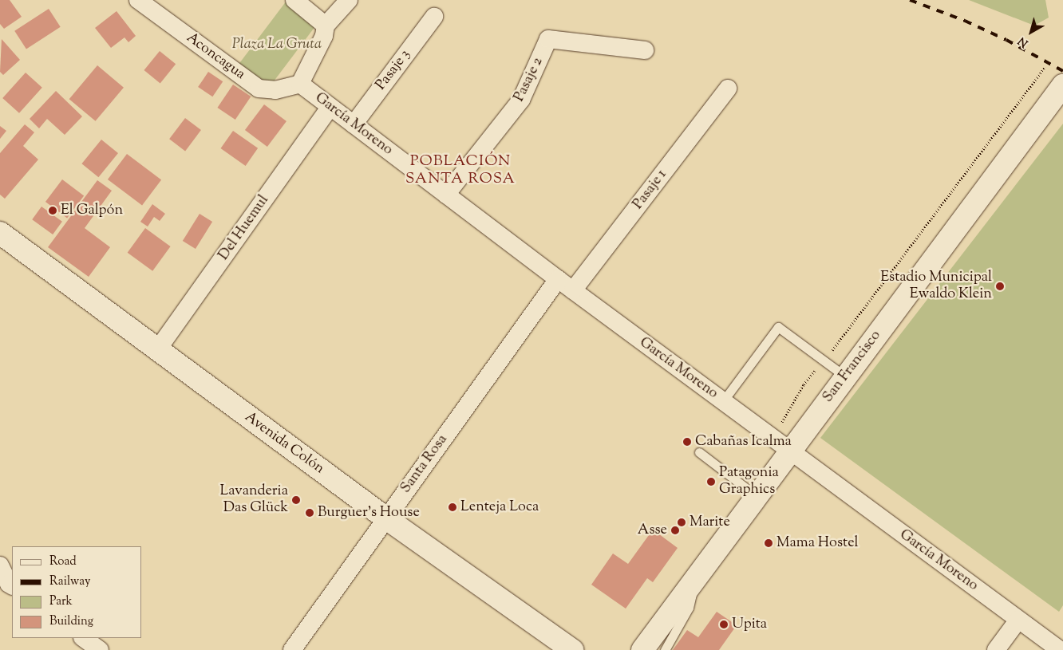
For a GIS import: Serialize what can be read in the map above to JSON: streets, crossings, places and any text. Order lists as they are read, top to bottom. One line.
{"streets":{"main road":["San Francisco","Avenida Colón"],"street":["Aconcagua","Pasaje 3","Pasaje 2","García Moreno","Pasaje 1","Del Huemul","Santa Rosa"]},"crossings":[["Aconcagua","García Moreno"],["Pasaje 3","García Moreno"],["Pasaje 2","García Moreno"],["García Moreno","Pasaje 1"],["García Moreno","Del Huemul"],["García Moreno","San Francisco"],["García Moreno","Santa Rosa"],["Del Huemul","Avenida Colón"],["Avenida Colón","Santa Rosa"]],"districts":["POBLACIÓN SANTA ROSA"],"parks":["Plaza La Gruta"],"places":["El Galpón","Estadio Municipal Ewaldo Klein","Cabañas Icalma","Patagonia Graphics","Lavanderia Das Glück","Lenteja Loca","Burguer's House","Marite","Asse","Mama Hostel","Upita"],"legend":["Road","Railway","Park","Building"],"north":"bottom left"}
